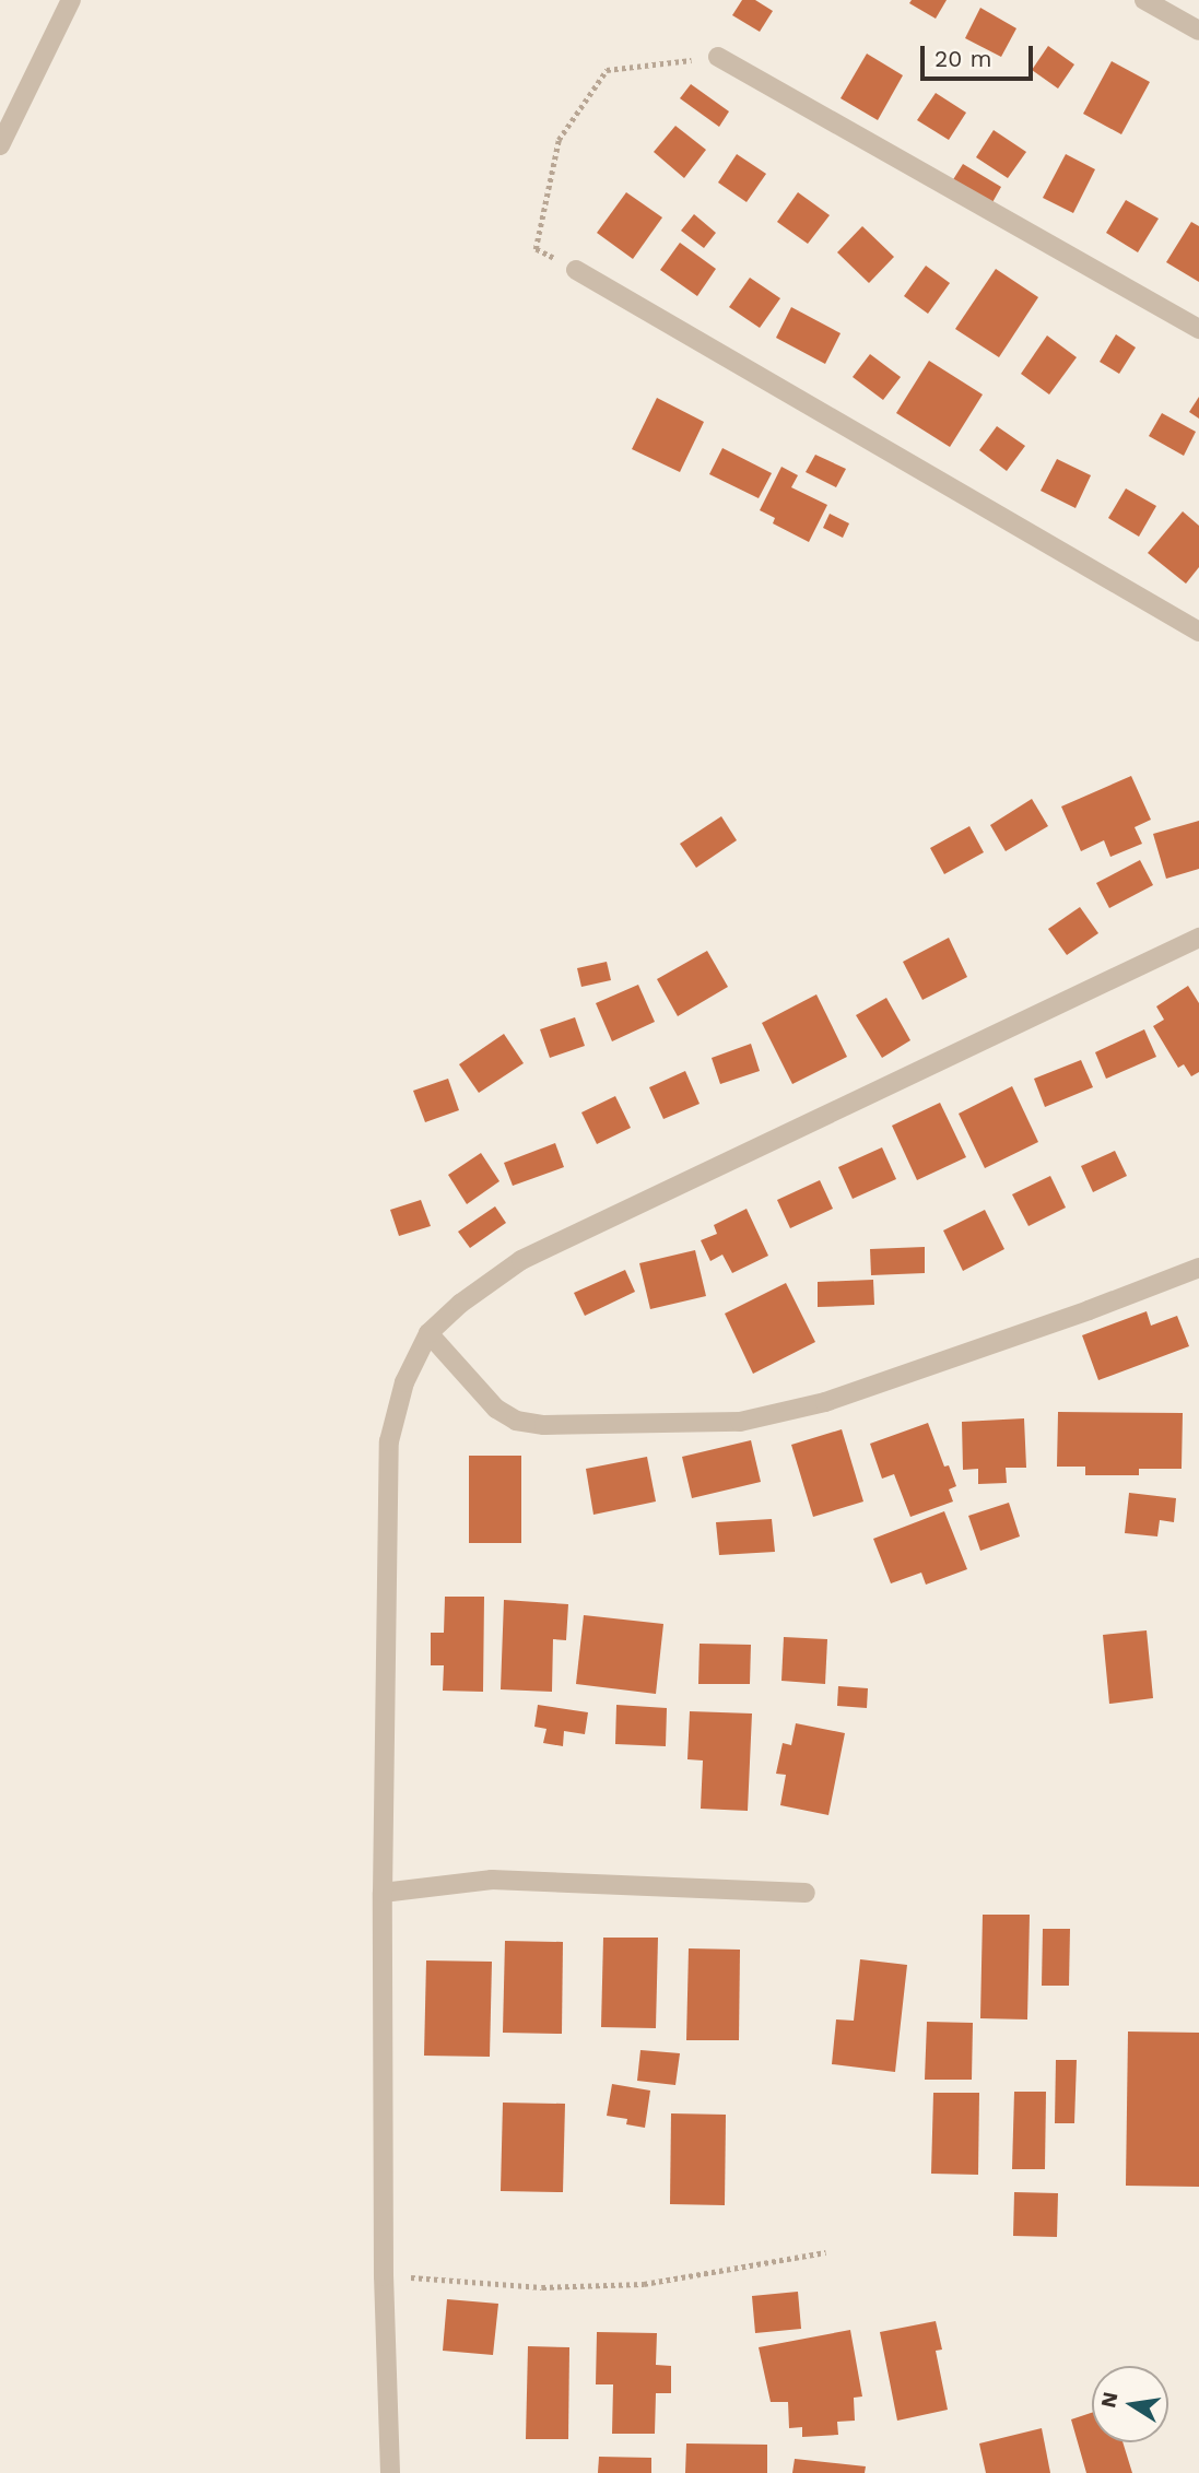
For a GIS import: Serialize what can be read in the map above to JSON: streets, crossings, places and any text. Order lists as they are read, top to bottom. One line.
{"scale_bar":"20 m","north":"left"}
